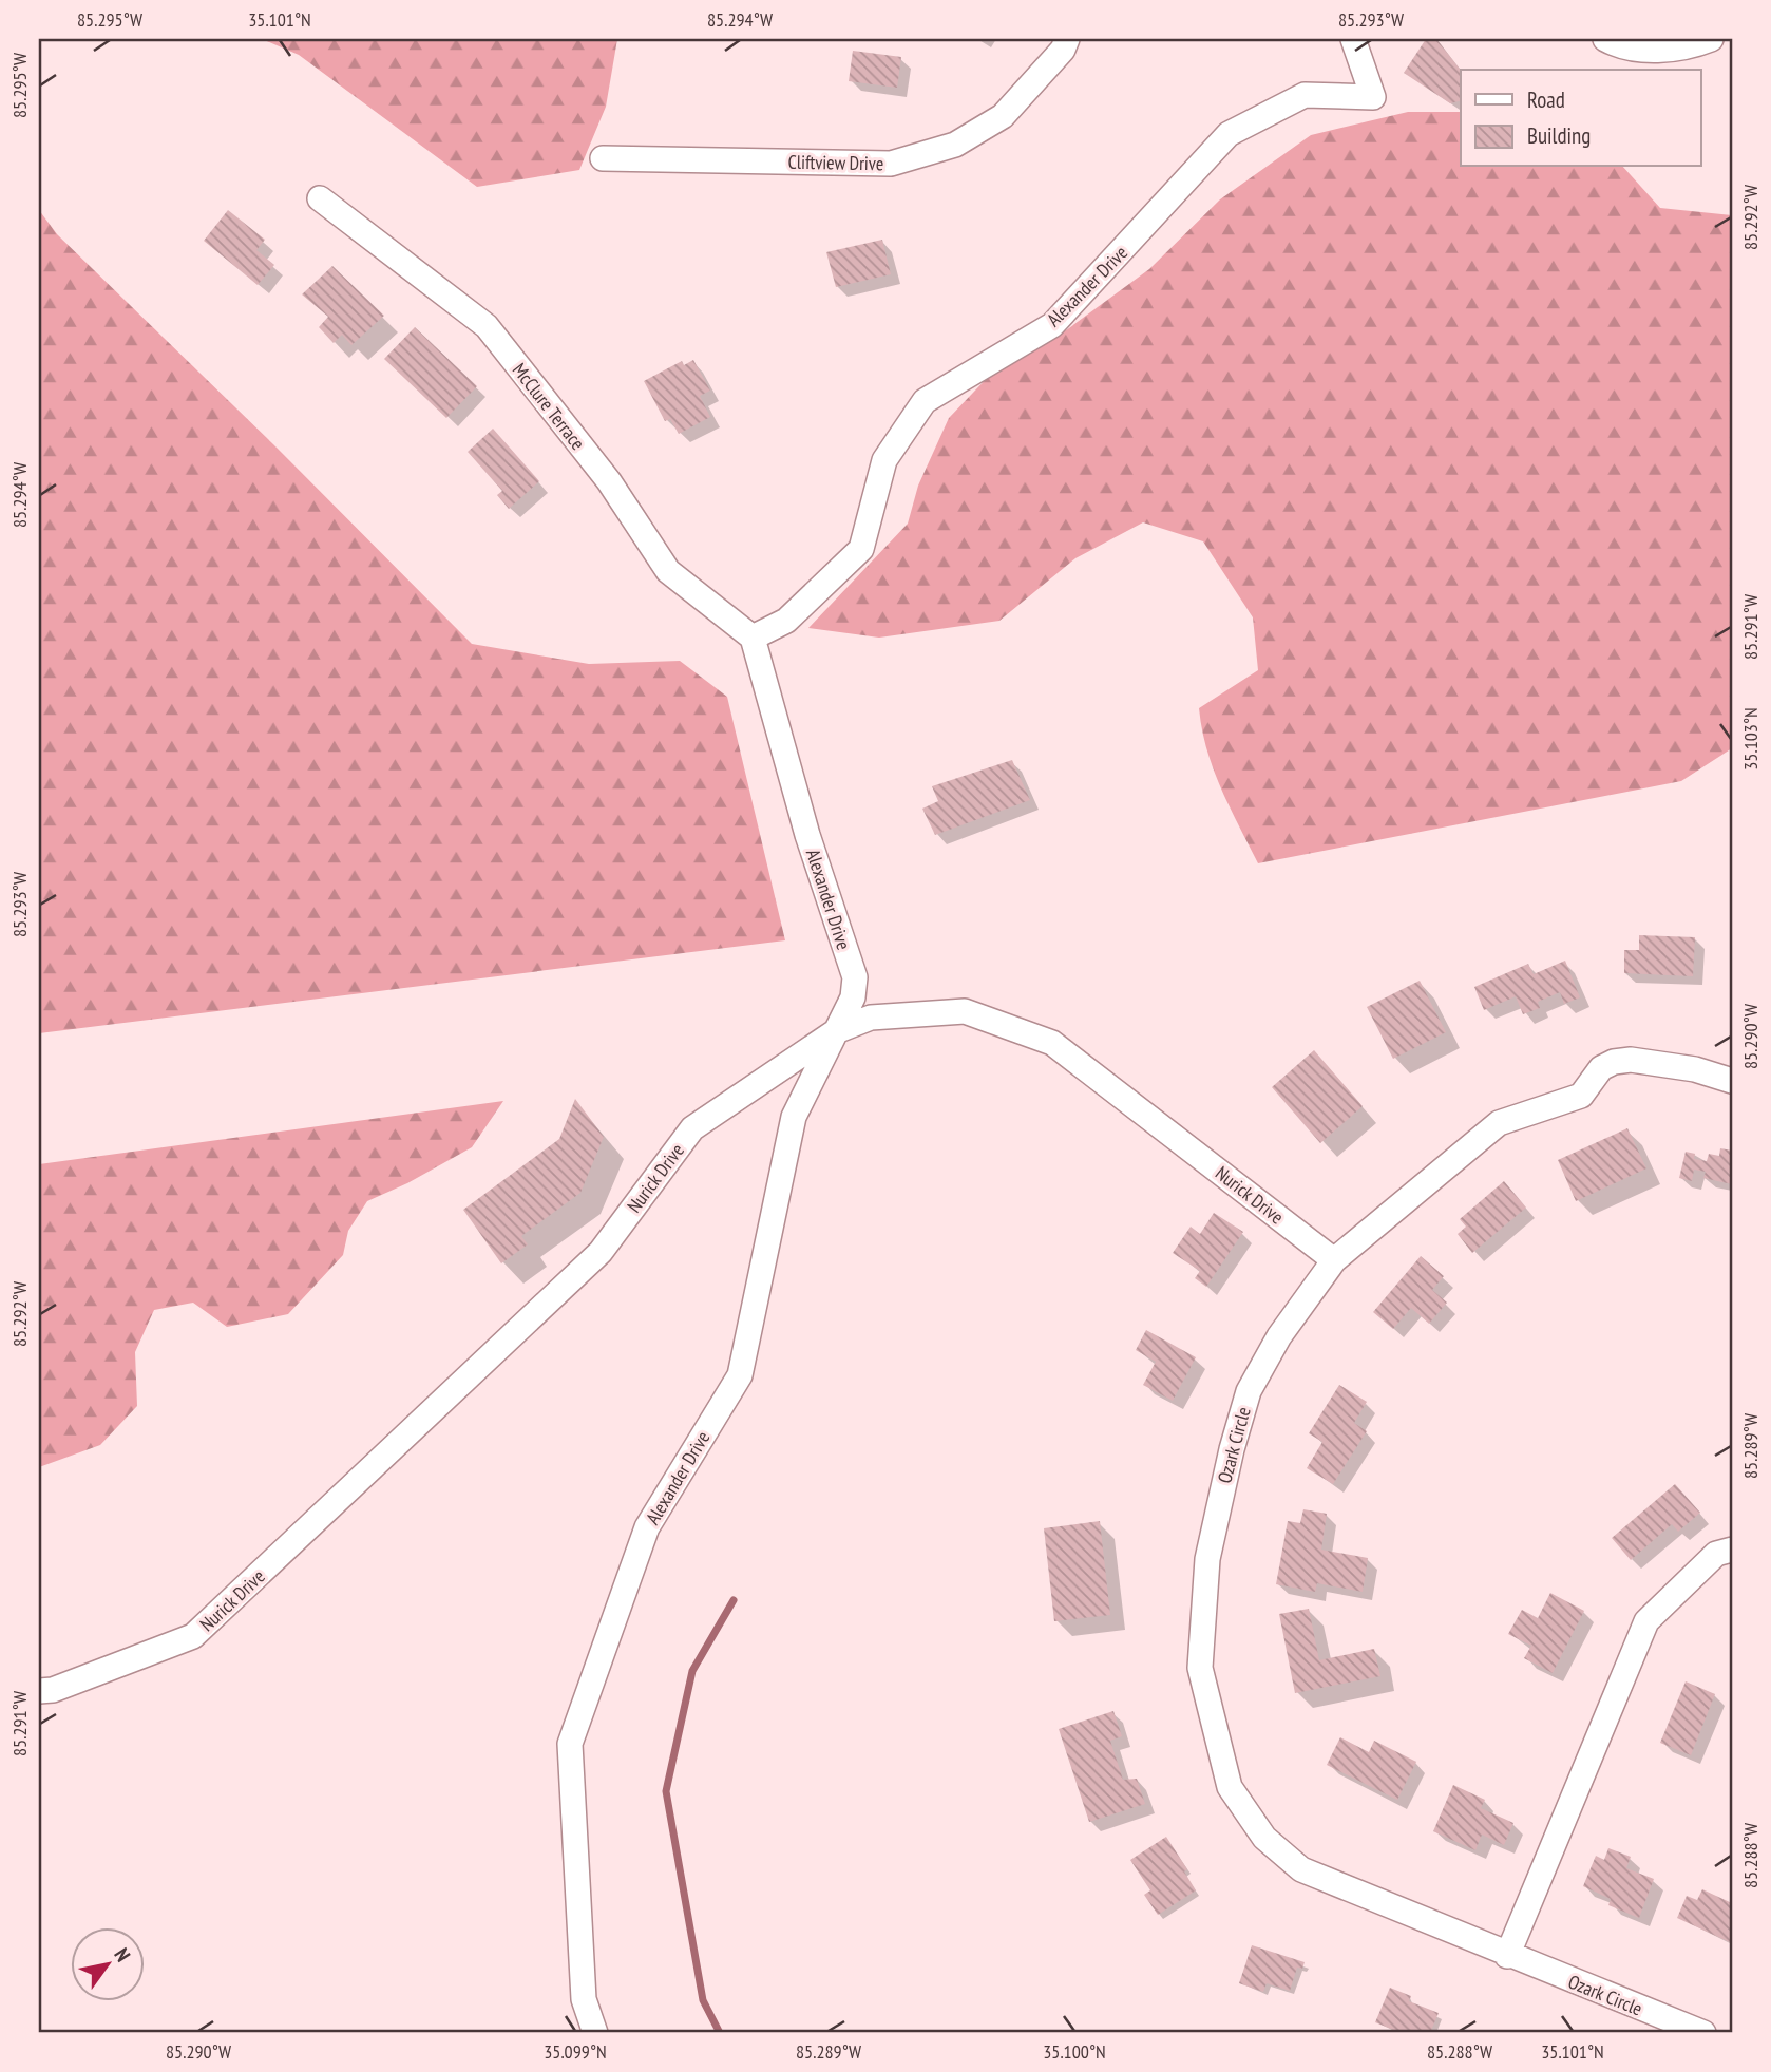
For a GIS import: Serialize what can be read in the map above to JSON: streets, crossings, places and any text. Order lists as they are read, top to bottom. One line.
{"streets":{"street":["Cliftview Drive","Alexander Drive","McClure Terrace","Nurick Drive","Ozark Circle"]},"crossings":[["Alexander Drive","McClure Terrace"],["Alexander Drive","Nurick Drive"],["Nurick Drive","Ozark Circle"]],"legend":["Road","Building"],"north":"top right","coordinates":["85.295°W","35.101°N","85.294°W","85.293°W","85.292°W","85.291°W","35.103°N","85.290°W","85.289°W","85.288°W","35.099°N","35.100°N"]}
